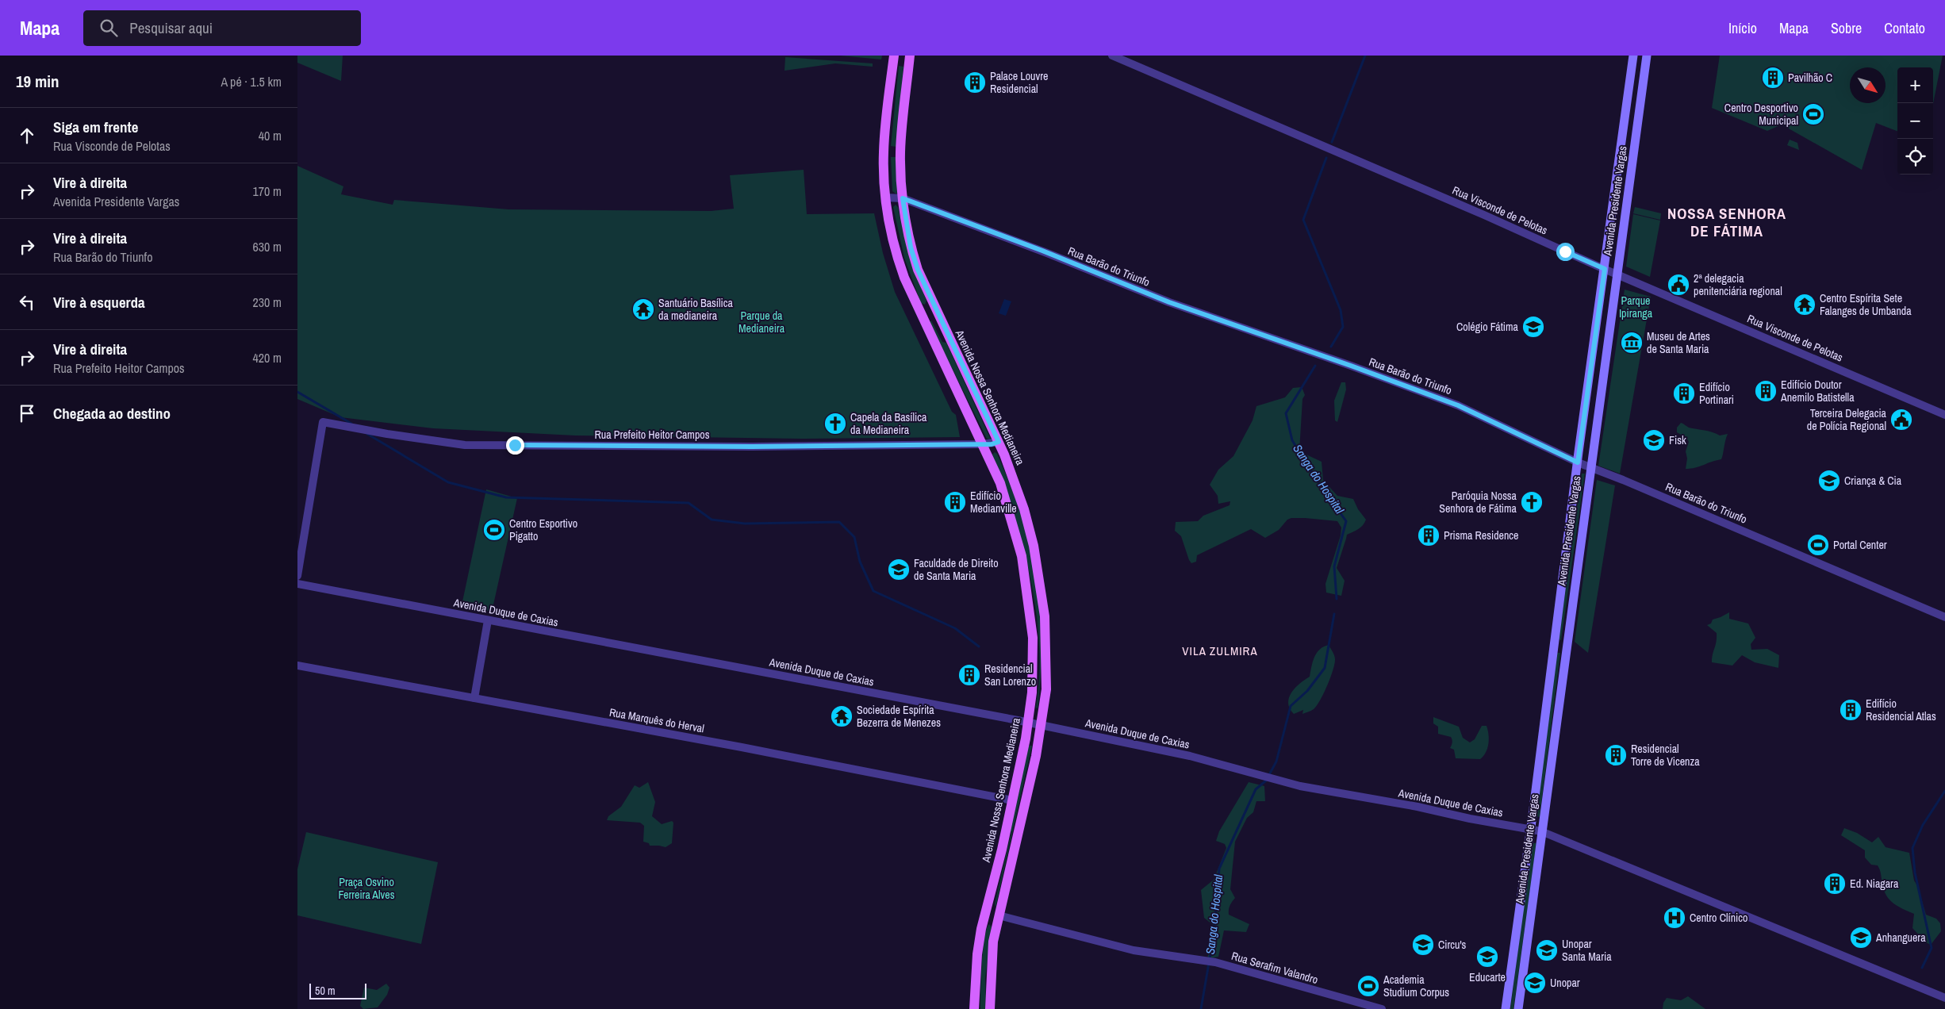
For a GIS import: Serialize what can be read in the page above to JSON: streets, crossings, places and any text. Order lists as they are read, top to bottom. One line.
{"streets":{"main road":["Avenida Presidente Vargas","Avenida Nossa Senhora Medianeira"],"street":["Rua Visconde de Pelotas","Rua Barão do Triunfo","Rua Prefeito Heitor Campos","Avenida Duque de Caxias","Rua Marquês do Herval","Rua Serafim Valandro"]},"crossings":[["Avenida Presidente Vargas","Rua Visconde de Pelotas"],["Avenida Presidente Vargas","Rua Barão do Triunfo"],["Avenida Presidente Vargas","Avenida Duque de Caxias"],["Rua Barão do Triunfo","Avenida Nossa Senhora Medianeira"],["Avenida Nossa Senhora Medianeira","Rua Prefeito Heitor Campos"],["Avenida Nossa Senhora Medianeira","Avenida Duque de Caxias"],["Avenida Nossa Senhora Medianeira","Rua Marquês do Herval"],["Avenida Nossa Senhora Medianeira","Rua Serafim Valandro"]],"districts":["NOSSA SENHORA DE FÁTIMA","VILA ZULMIRA"],"water":["Sanga do Hospital"],"parks":["Parque Ipiranga","Parque da Medianeira","Praça Osvino Ferreira Alves"],"places":{"building":["Pavilhão C","Palace Louvre Residencial","Edifício Doutor Anemilo Batistella","Edifício Portinari","Edifício Medianville","Prisma Residence","Residencial San Lorenzo","Edifício Residencial Atlas","Residencial Torre de Vicenza","Ed. Niagara"],"sports":["Centro Desportivo Municipal","Centro Esportivo Pigatto","Portal Center","Academia Studium Corpus"],"public building":["2ª delegacia penitenciária regional","Terceira Delegacia de Polícia Regional"],"temple":["Centro Espírita Sete Falanges de Umbanda","Santuário Basílica da medianeira","Sociedade Espírita Bezerra de Menezes"],"school or university":["Colégio Fátima","Fisk","Criança & Cia","Faculdade de Direito de Santa Maria","Anhanguera","Circu's","Unopar Santa Maria","Educarte","Unopar"],"museum":["Museu de Artes de Santa Maria"],"church":["Capela da Basílica da Medianeira","Paróquia Nossa Senhora de Fátima"],"hospital":["Centro Clínico"]},"scale_bar":"50 m","north":"bottom right","page":{"header":"Mapa","search":"Pesquisar aqui","nav":["Início","Mapa","Sobre","Contato"],"heading":["19 min","A pé · 1.5 km"],"map_buttons":["+","−"],"list":[["Siga em frente","Rua Visconde de Pelotas","40 m"],["Vire à direita","Avenida Presidente Vargas","170 m"],["Vire à direita","Rua Barão do Triunfo","630 m"],["Vire à esquerda","230 m"],["Vire à direita","Rua Prefeito Heitor Campos","420 m"],"Chegada ao destino"],"scale":"50 m"}}
